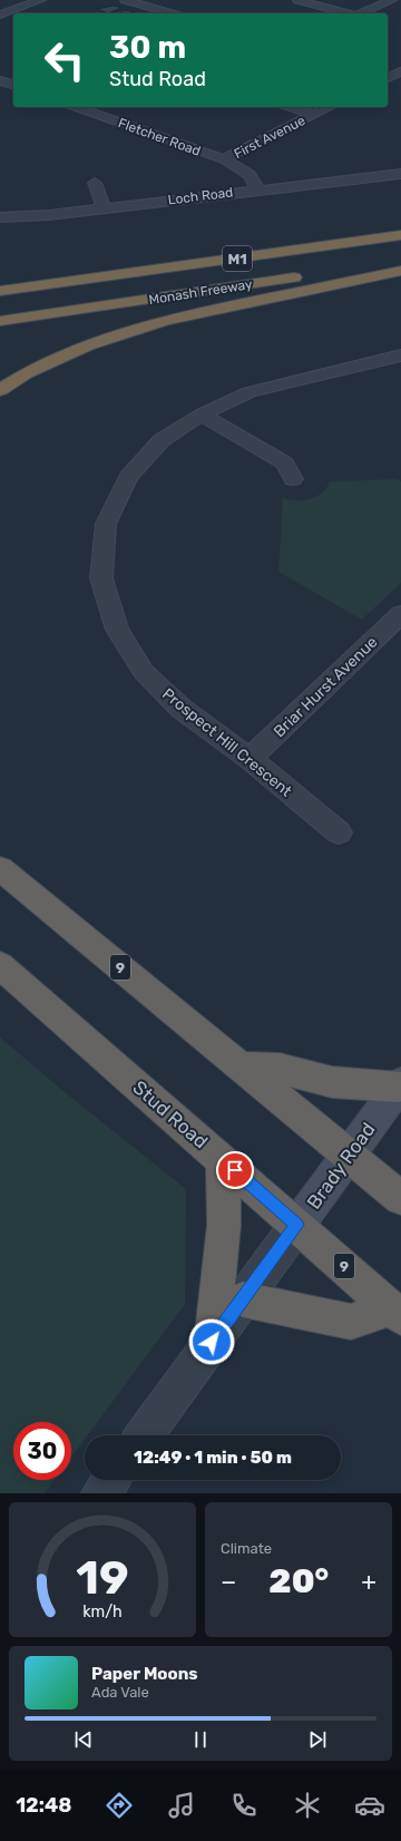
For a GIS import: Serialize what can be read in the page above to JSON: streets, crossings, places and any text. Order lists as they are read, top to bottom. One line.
{"streets":{"highway":["M1","Monash Freeway","9","Stud Road"],"main road":["Brady Road"],"street":["Fletcher Road","First Avenue","Loch Road","Briar Hurst Avenue","Prospect Hill Crescent"]},"crossings":[["Fletcher Road","First Avenue"],["First Avenue","Loch Road"],["Briar Hurst Avenue","Prospect Hill Crescent"],["9","Brady Road"],["Stud Road","Brady Road"]],"page":{"turn":["30 m","Stud Road"],"limit":"30","trip":"12:49 · 1 min · 50 m","tile":"Climate","heat":["−","20°","+"],"song":["Paper Moons","Ada Vale"],"tabs":"12:48","gauge":["19","km/h"]}}
